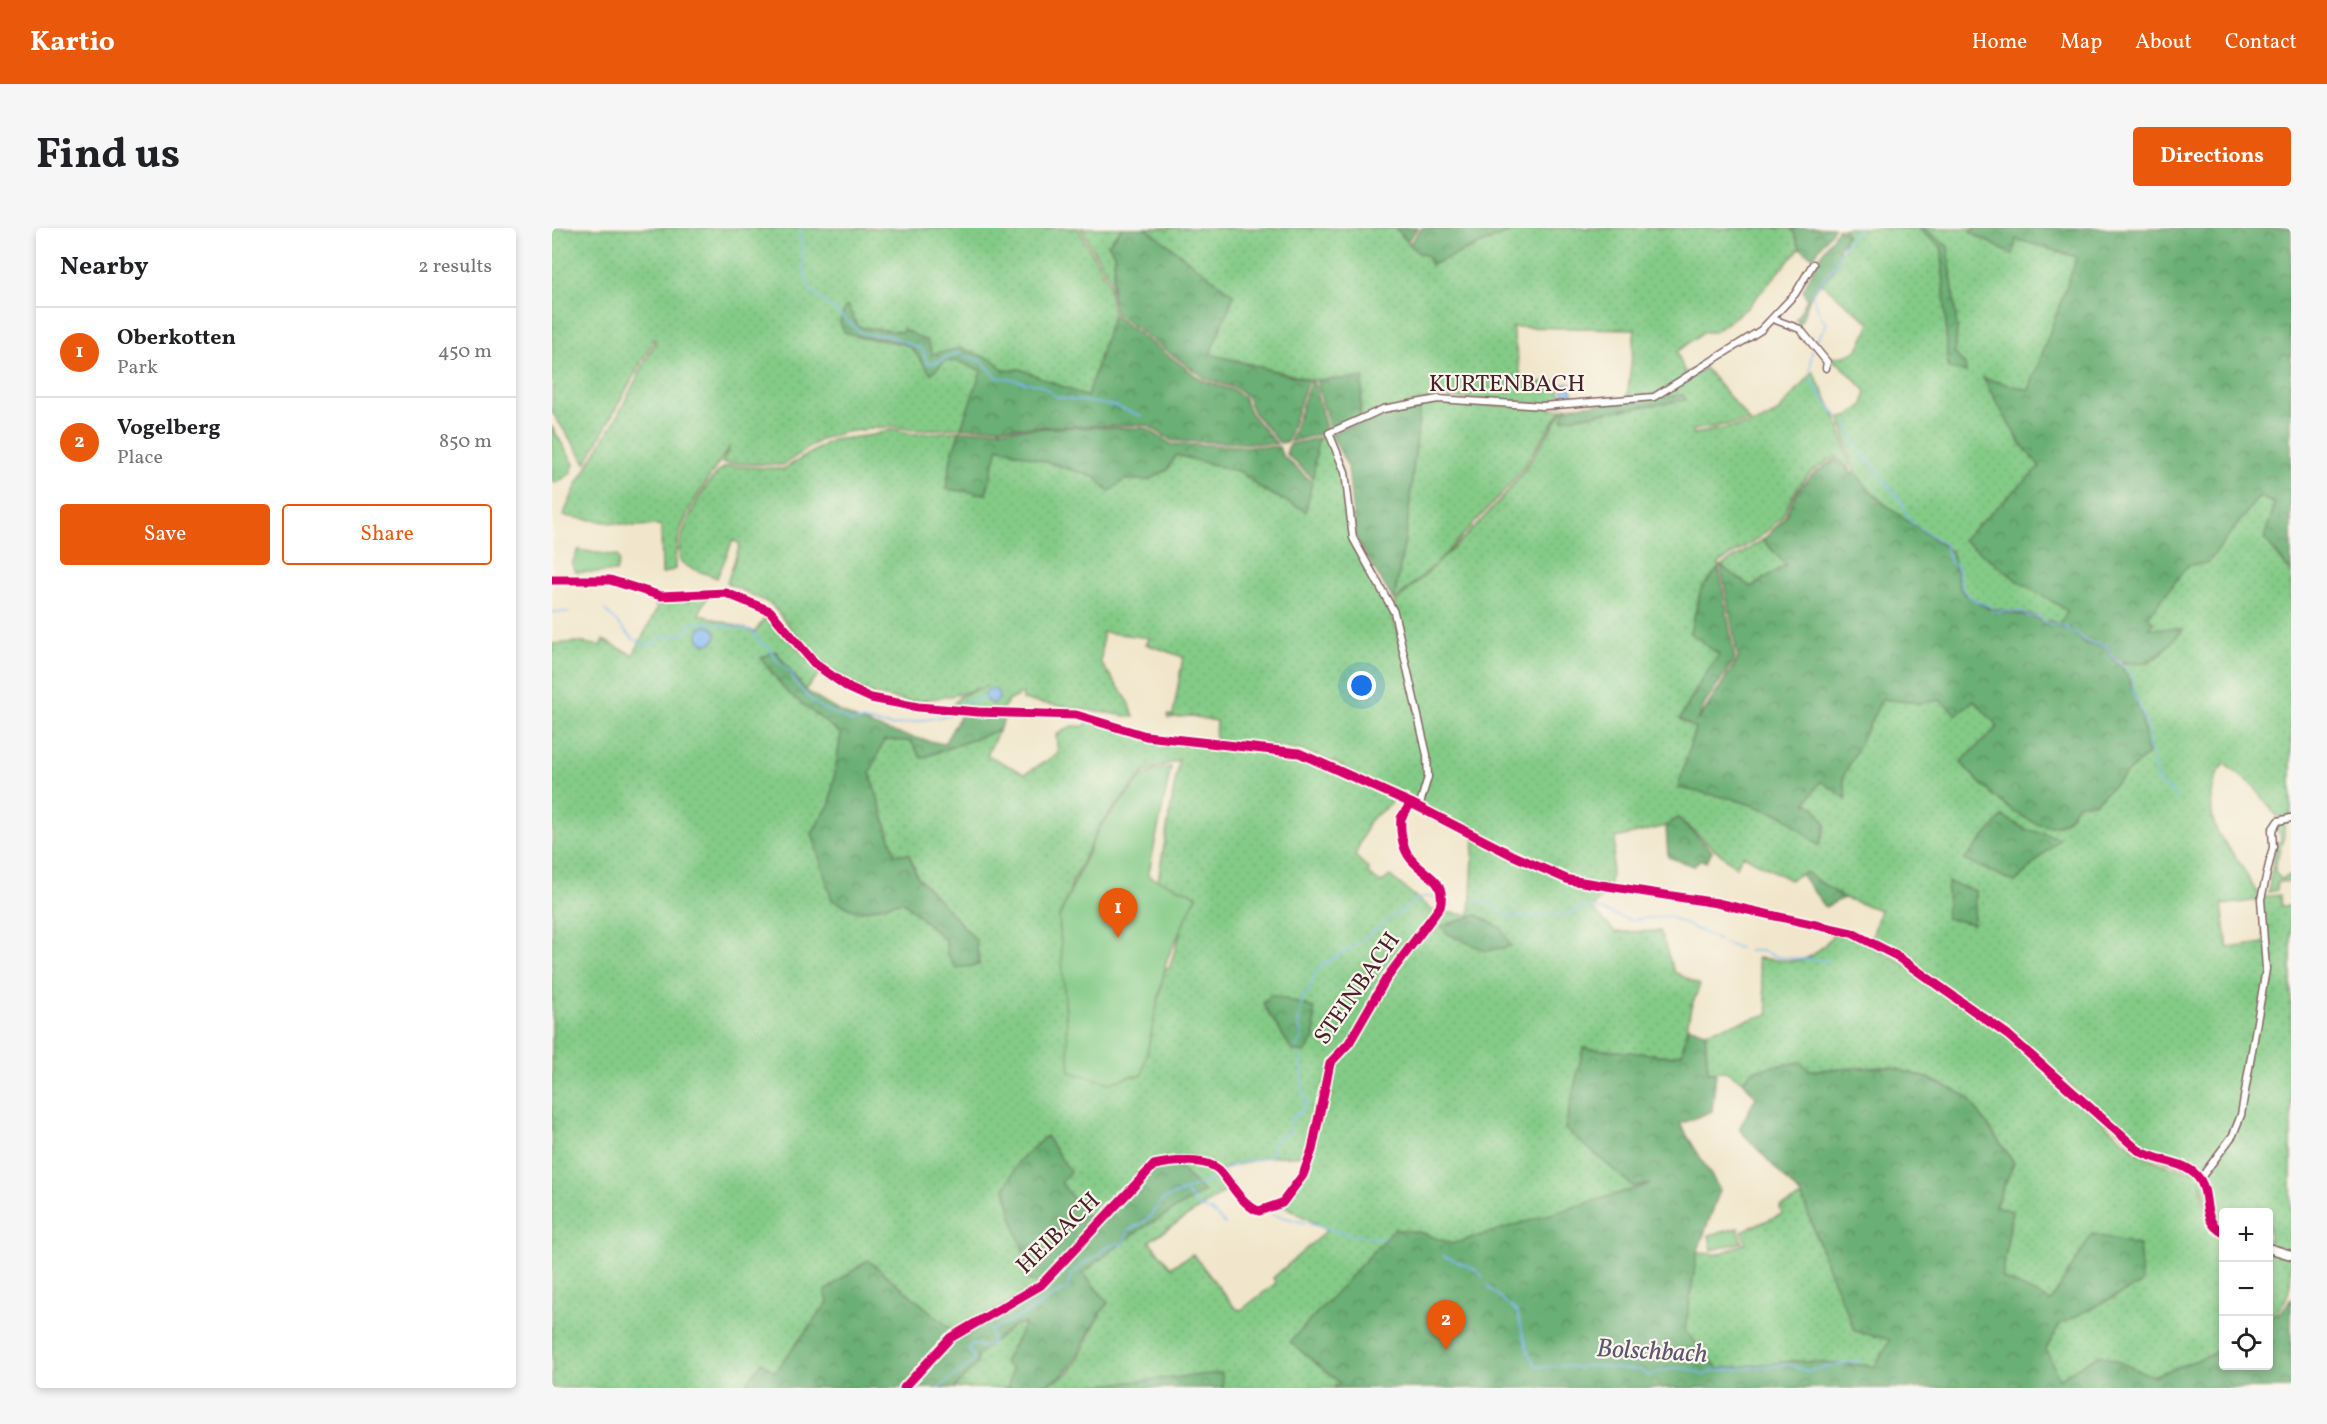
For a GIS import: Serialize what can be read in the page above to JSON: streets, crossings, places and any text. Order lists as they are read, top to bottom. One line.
{"streets":{"street":["KURTENBACH","STEINBACH","HEIBACH"]},"crossings":[["KURTENBACH","STEINBACH"],["STEINBACH","HEIBACH"]],"water":["Bolschbach"],"page":{"header":"Kartio","nav":["Home","Map","About","Contact"],"title":"Find us","buttons":["Directions",["Save","Share"]],"heading":["Nearby","2 results"],"list":[{"mark":"1","name":"Oberkotten","note":"Park","value":"450 m"},{"mark":"2","name":"Vogelberg","note":"Place","value":"850 m"}],"pins":["1","2"],"map_buttons":["+","−"]}}
